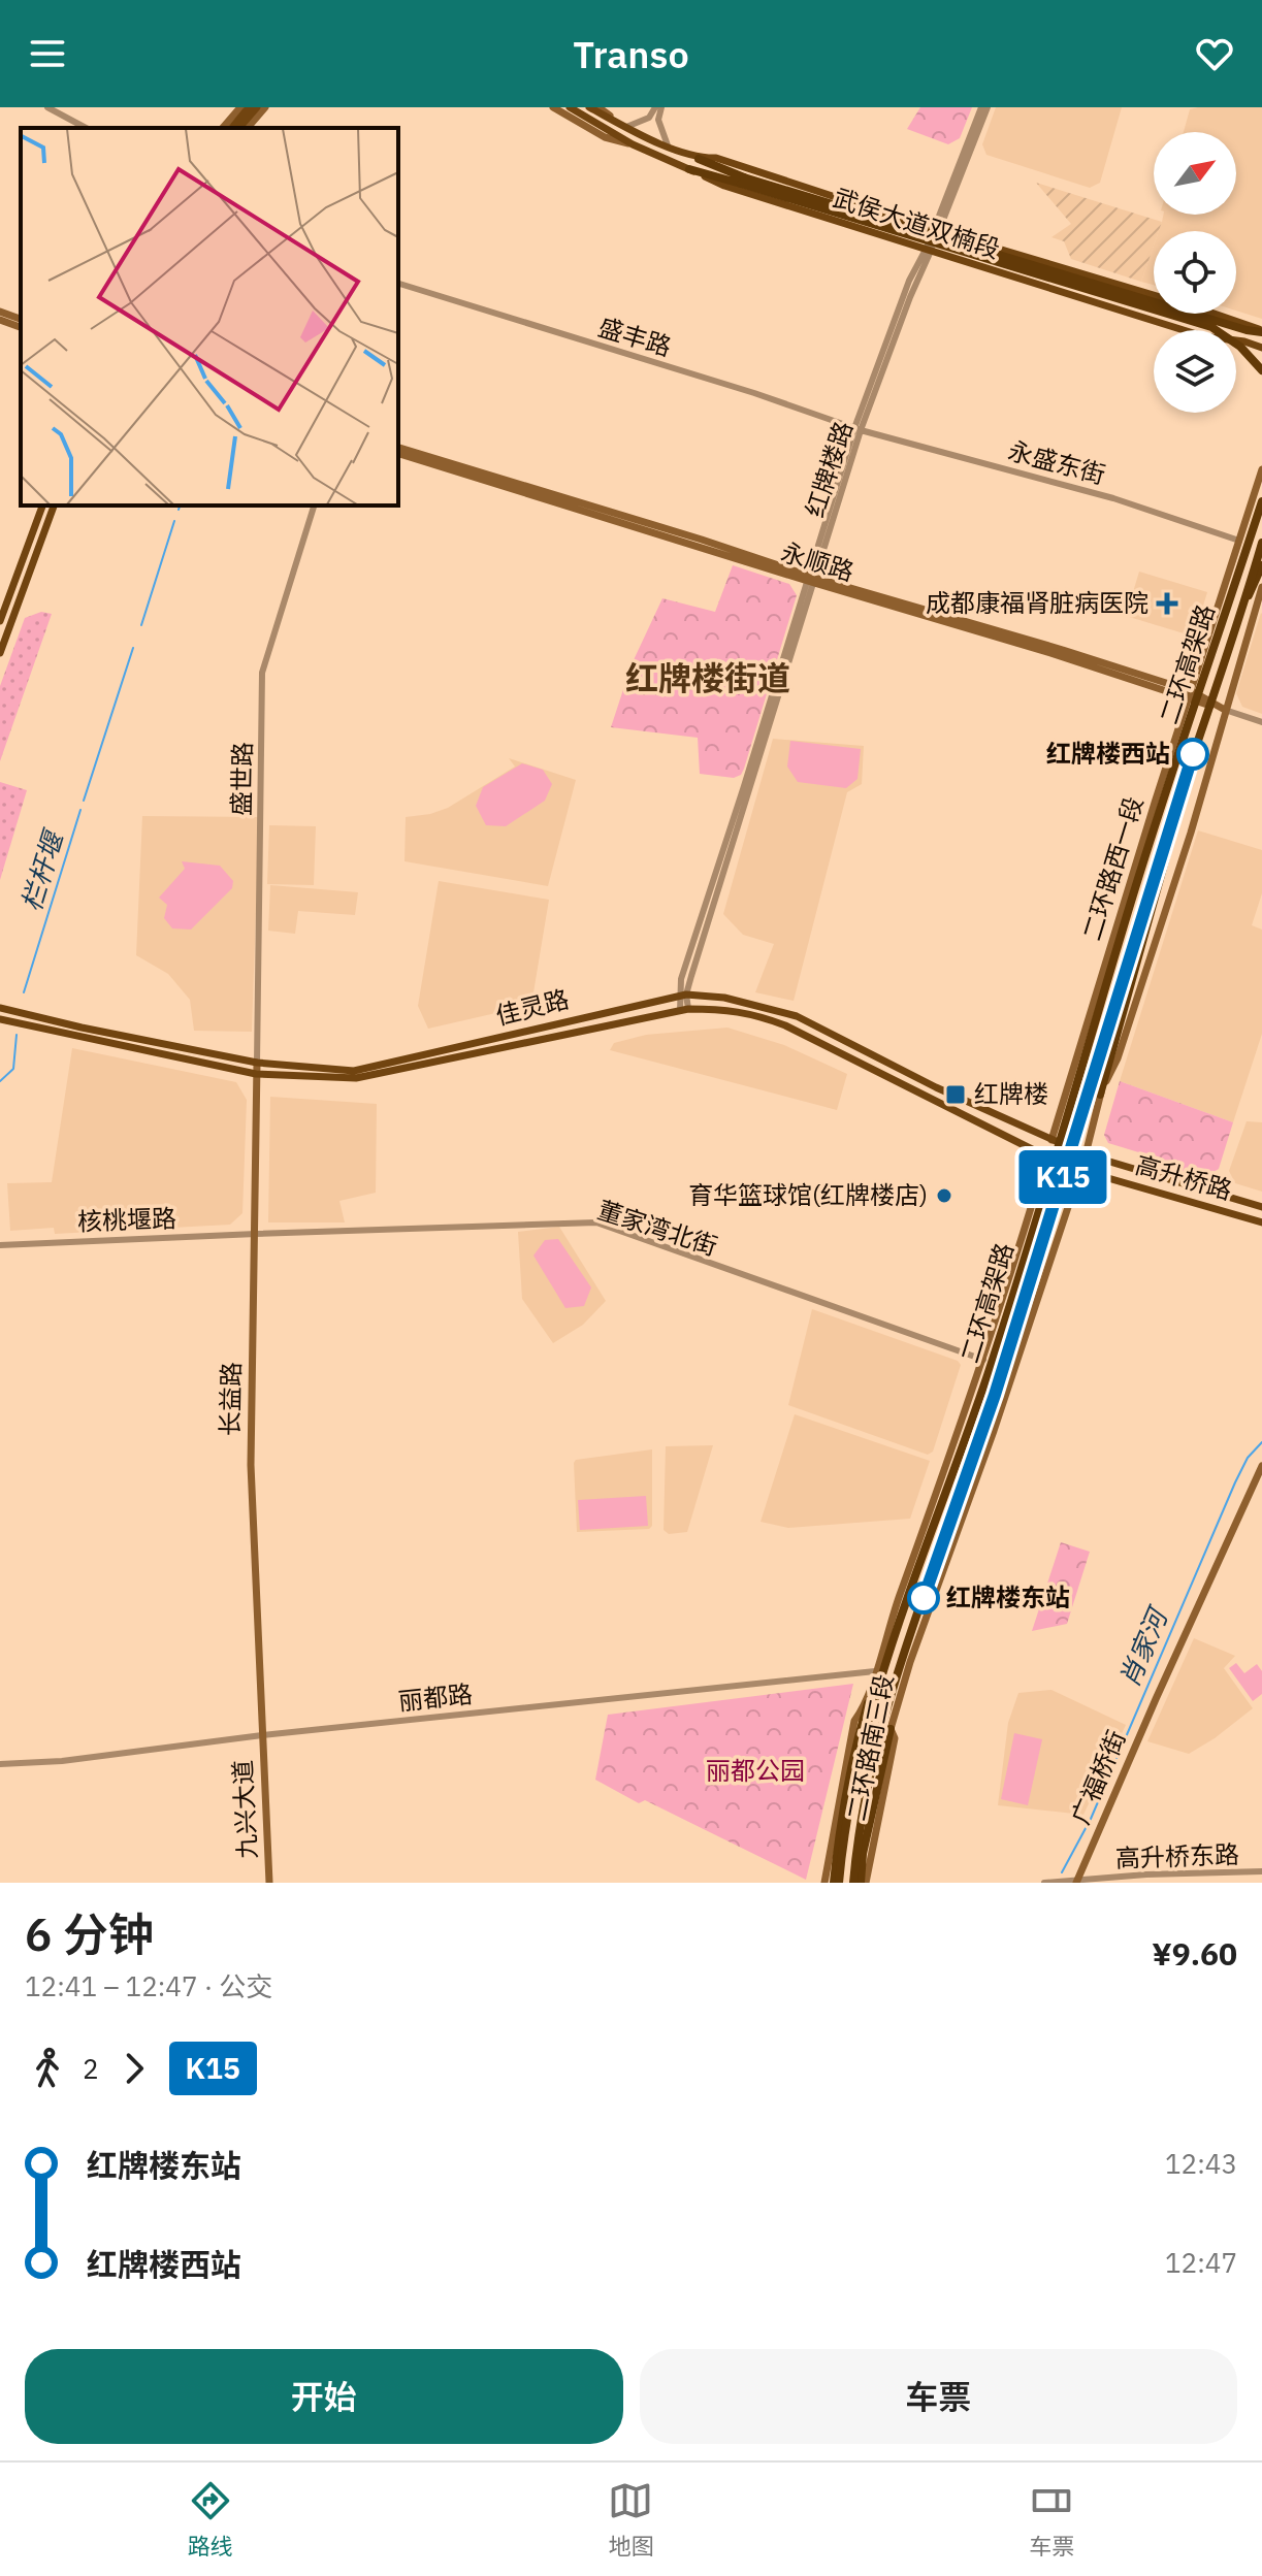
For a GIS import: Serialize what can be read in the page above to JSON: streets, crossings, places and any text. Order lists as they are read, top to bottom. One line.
{"streets":{"highway":["二环高架路"],"main road":["武侯大道双楠段","永顺路","二环路西一段","佳灵路","高升桥路","长益路","二环路南三段","广福桥街","九兴大道"],"street":["盛丰路","永盛东街","红牌楼路","盛世路","核桃堰路","董家湾北街","丽都路","高升桥东路"]},"crossings":[["武侯大道双楠段","红牌楼路"],["盛丰路","永盛东街"],["盛丰路","红牌楼路"],["永盛东街","红牌楼路"],["永盛东街","二环路西一段"],["红牌楼路","永顺路"],["红牌楼路","佳灵路"],["永顺路","二环路西一段"],["盛世路","佳灵路"],["盛世路","长益路"],["二环路西一段","佳灵路"],["二环路西一段","高升桥路"],["佳灵路","高升桥路"],["佳灵路","长益路"],["佳灵路","二环路南三段"],["高升桥路","二环路南三段"],["核桃堰路","董家湾北街"],["核桃堰路","长益路"],["董家湾北街","长益路"],["董家湾北街","二环路南三段"],["长益路","丽都路"],["长益路","九兴大道"],["丽都路","二环路南三段"],["丽都路","九兴大道"],["广福桥街","高升桥东路"]],"districts":["红牌楼街道"],"water":["栏杆堰","肖家河"],"parks":["丽都公园"],"places":{"health":["成都康福肾脏病医院"],"other":["红牌楼西站","育华篮球馆(红牌楼店)","红牌楼东站"],"transit":["红牌楼"]},"lines":["bus line K15"],"north":"top right","page":{"header":"Transo","on_map":"K15","heading":["6 分钟","12:41 – 12:47 · 公交","¥9.60"],"legs":["2","K15"],"list":[{"name":"红牌楼东站","value":"12:43"},{"name":"红牌楼西站","value":"12:47"}],"buttons":["开始","车票"],"tabs":["路线","地图","车票"]}}
